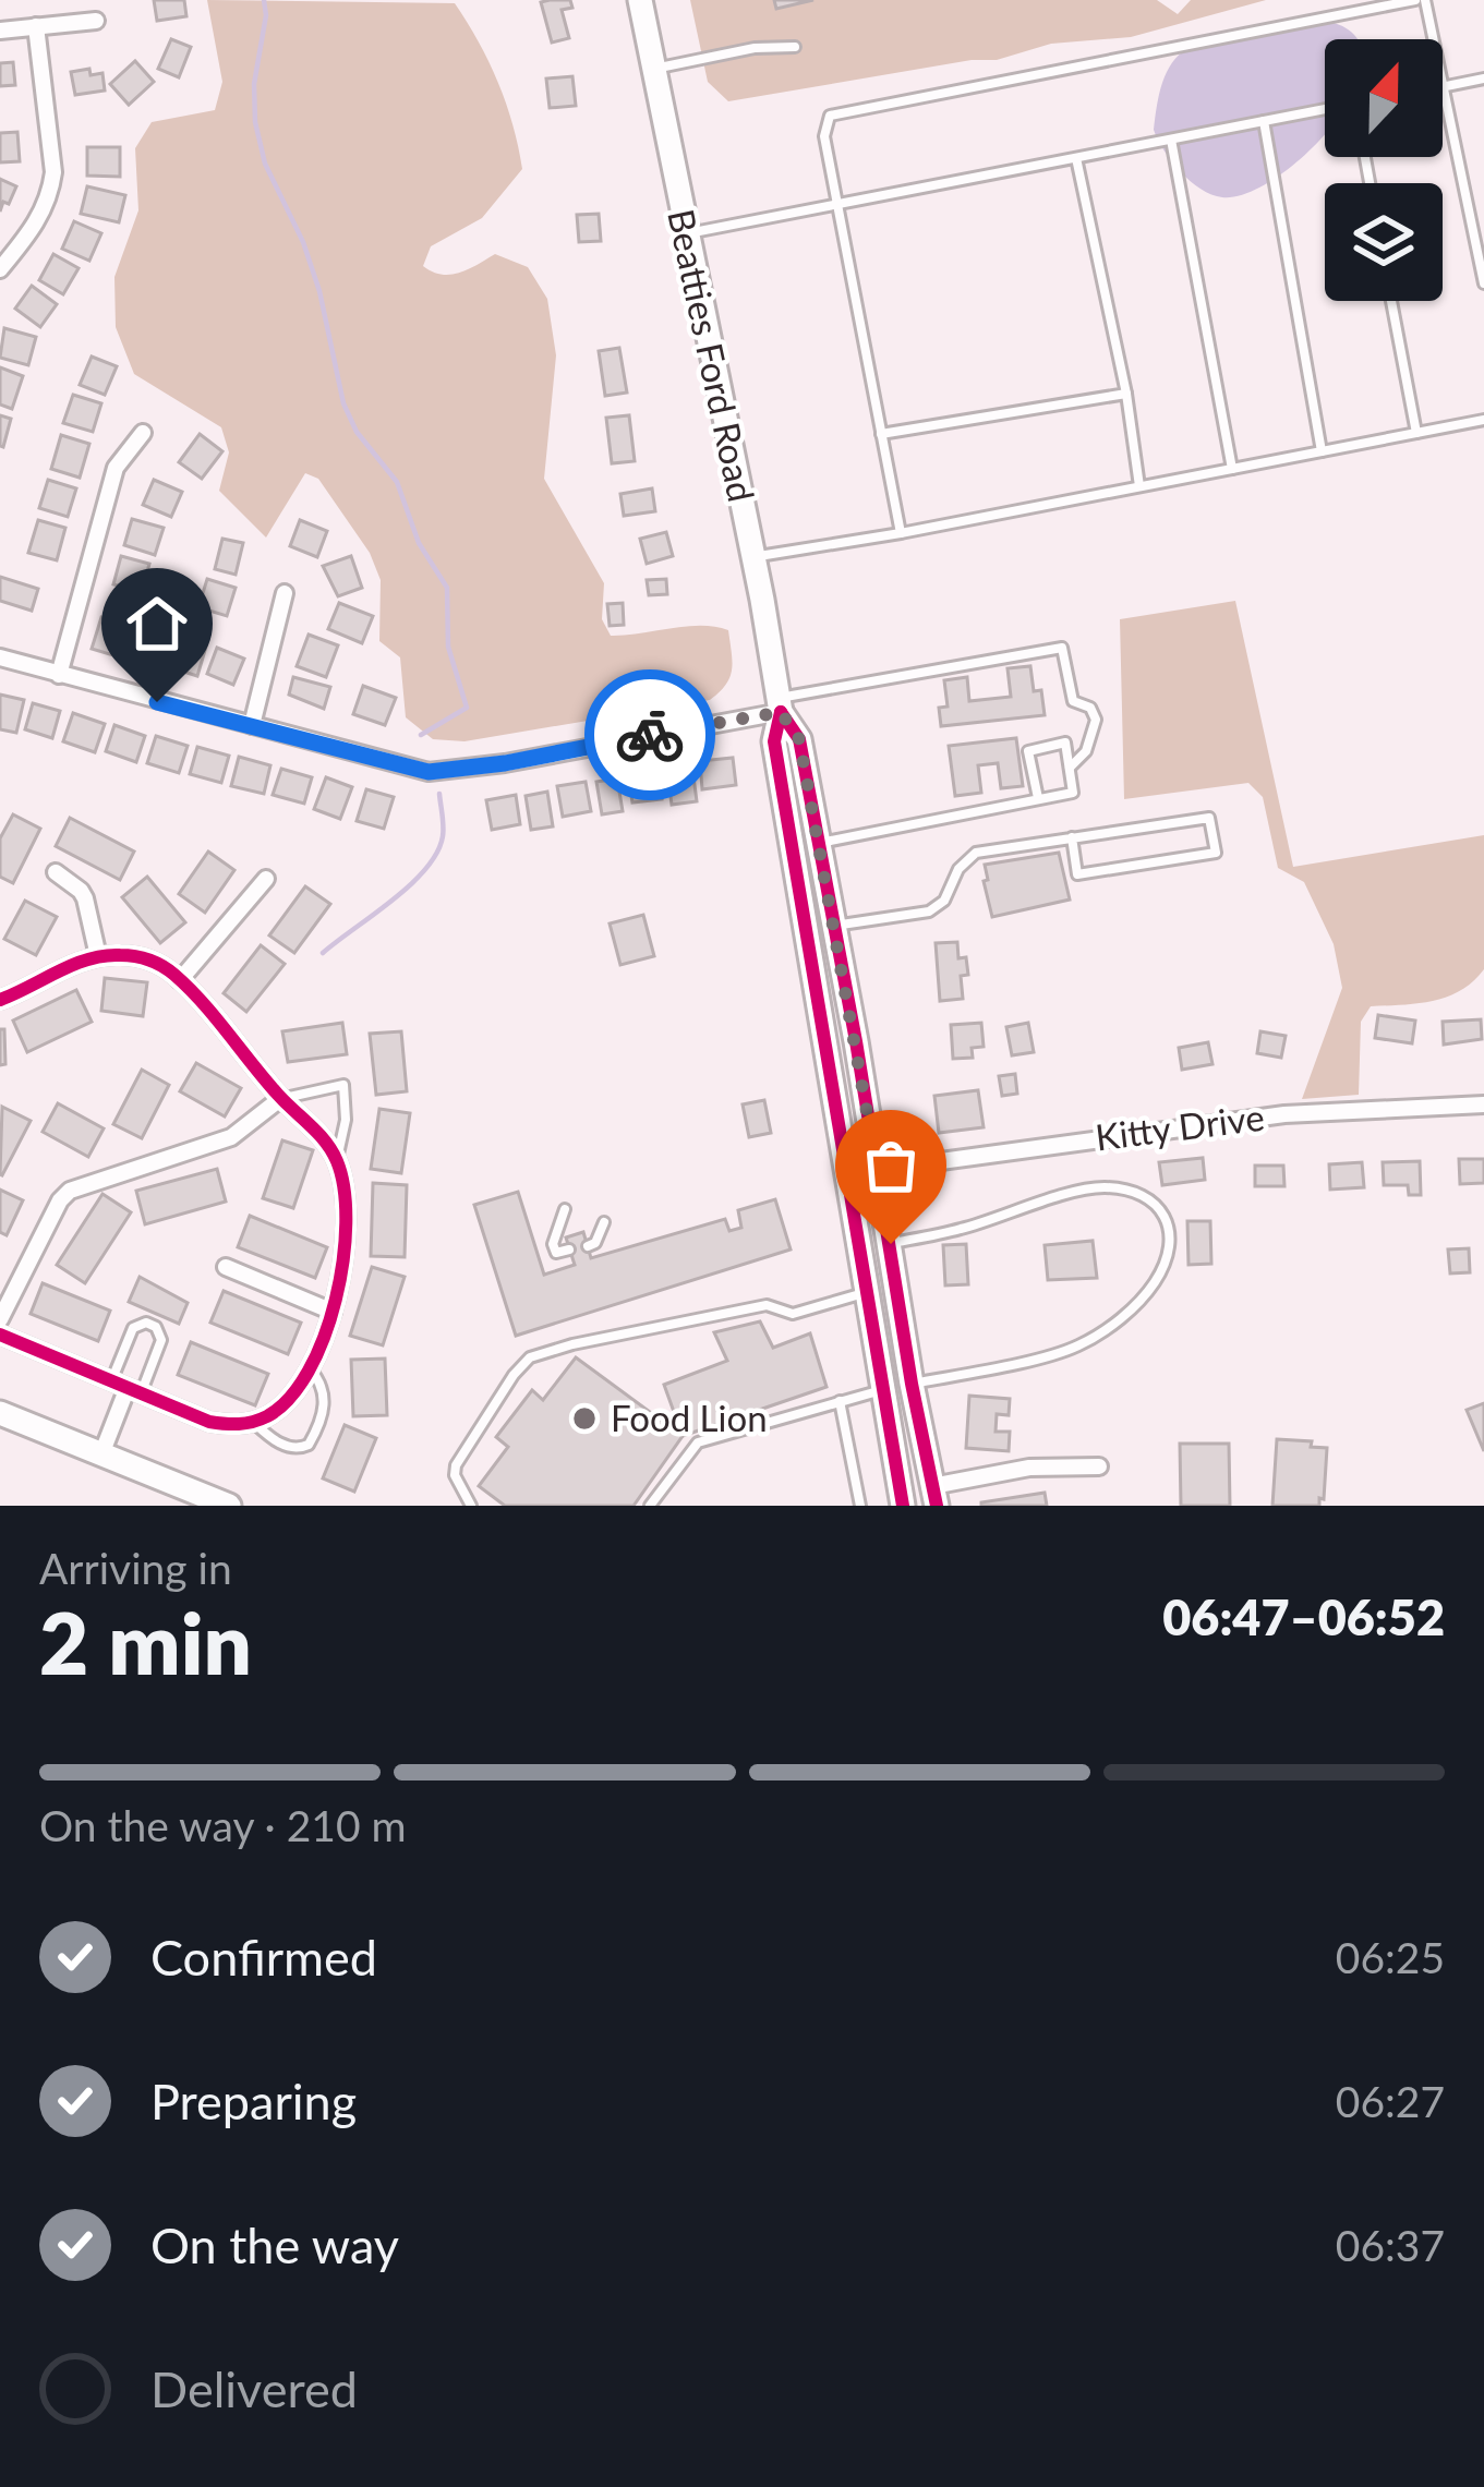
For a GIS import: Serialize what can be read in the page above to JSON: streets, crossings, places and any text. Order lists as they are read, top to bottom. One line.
{"streets":{"main road":["Beatties Ford Road"],"street":["Kitty Drive"]},"crossings":[["Beatties Ford Road","Kitty Drive"]],"places":["Food Lion"],"north":"top","page":{"heading":["2 min","Arriving in","06:47–06:52"],"bar":"On the way · 210 m","list":[["Confirmed","06:25"],["Preparing","06:27"],["On the way","06:37"],"Delivered"]}}
